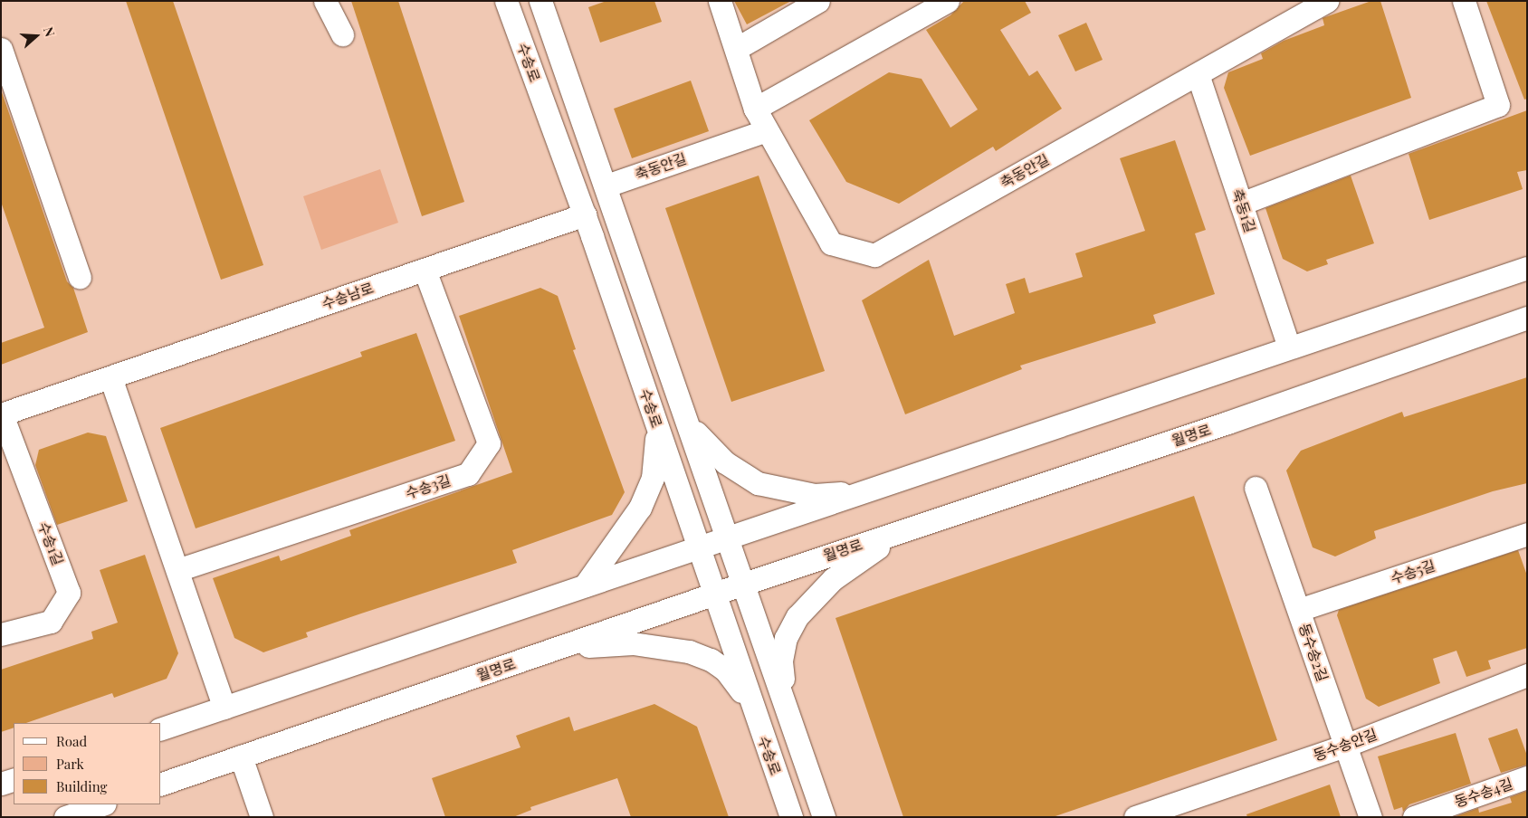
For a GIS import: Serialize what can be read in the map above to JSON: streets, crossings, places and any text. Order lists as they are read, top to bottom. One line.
{"streets":{"street":["수송로","축동안길","축동1길","수송남로","월명로","수송3길","수송1길","수송5길","동수송2길","동수송안길","동수송4길"]},"crossings":[["수송로","축동안길"],["수송로","수송남로"],["수송로","월명로"],["축동안길","축동1길"],["수송남로","수송3길"],["수송남로","수송1길"],["수송5길","동수송2길"],["동수송2길","동수송안길"]],"legend":["Road","Park","Building"],"north":"right"}
